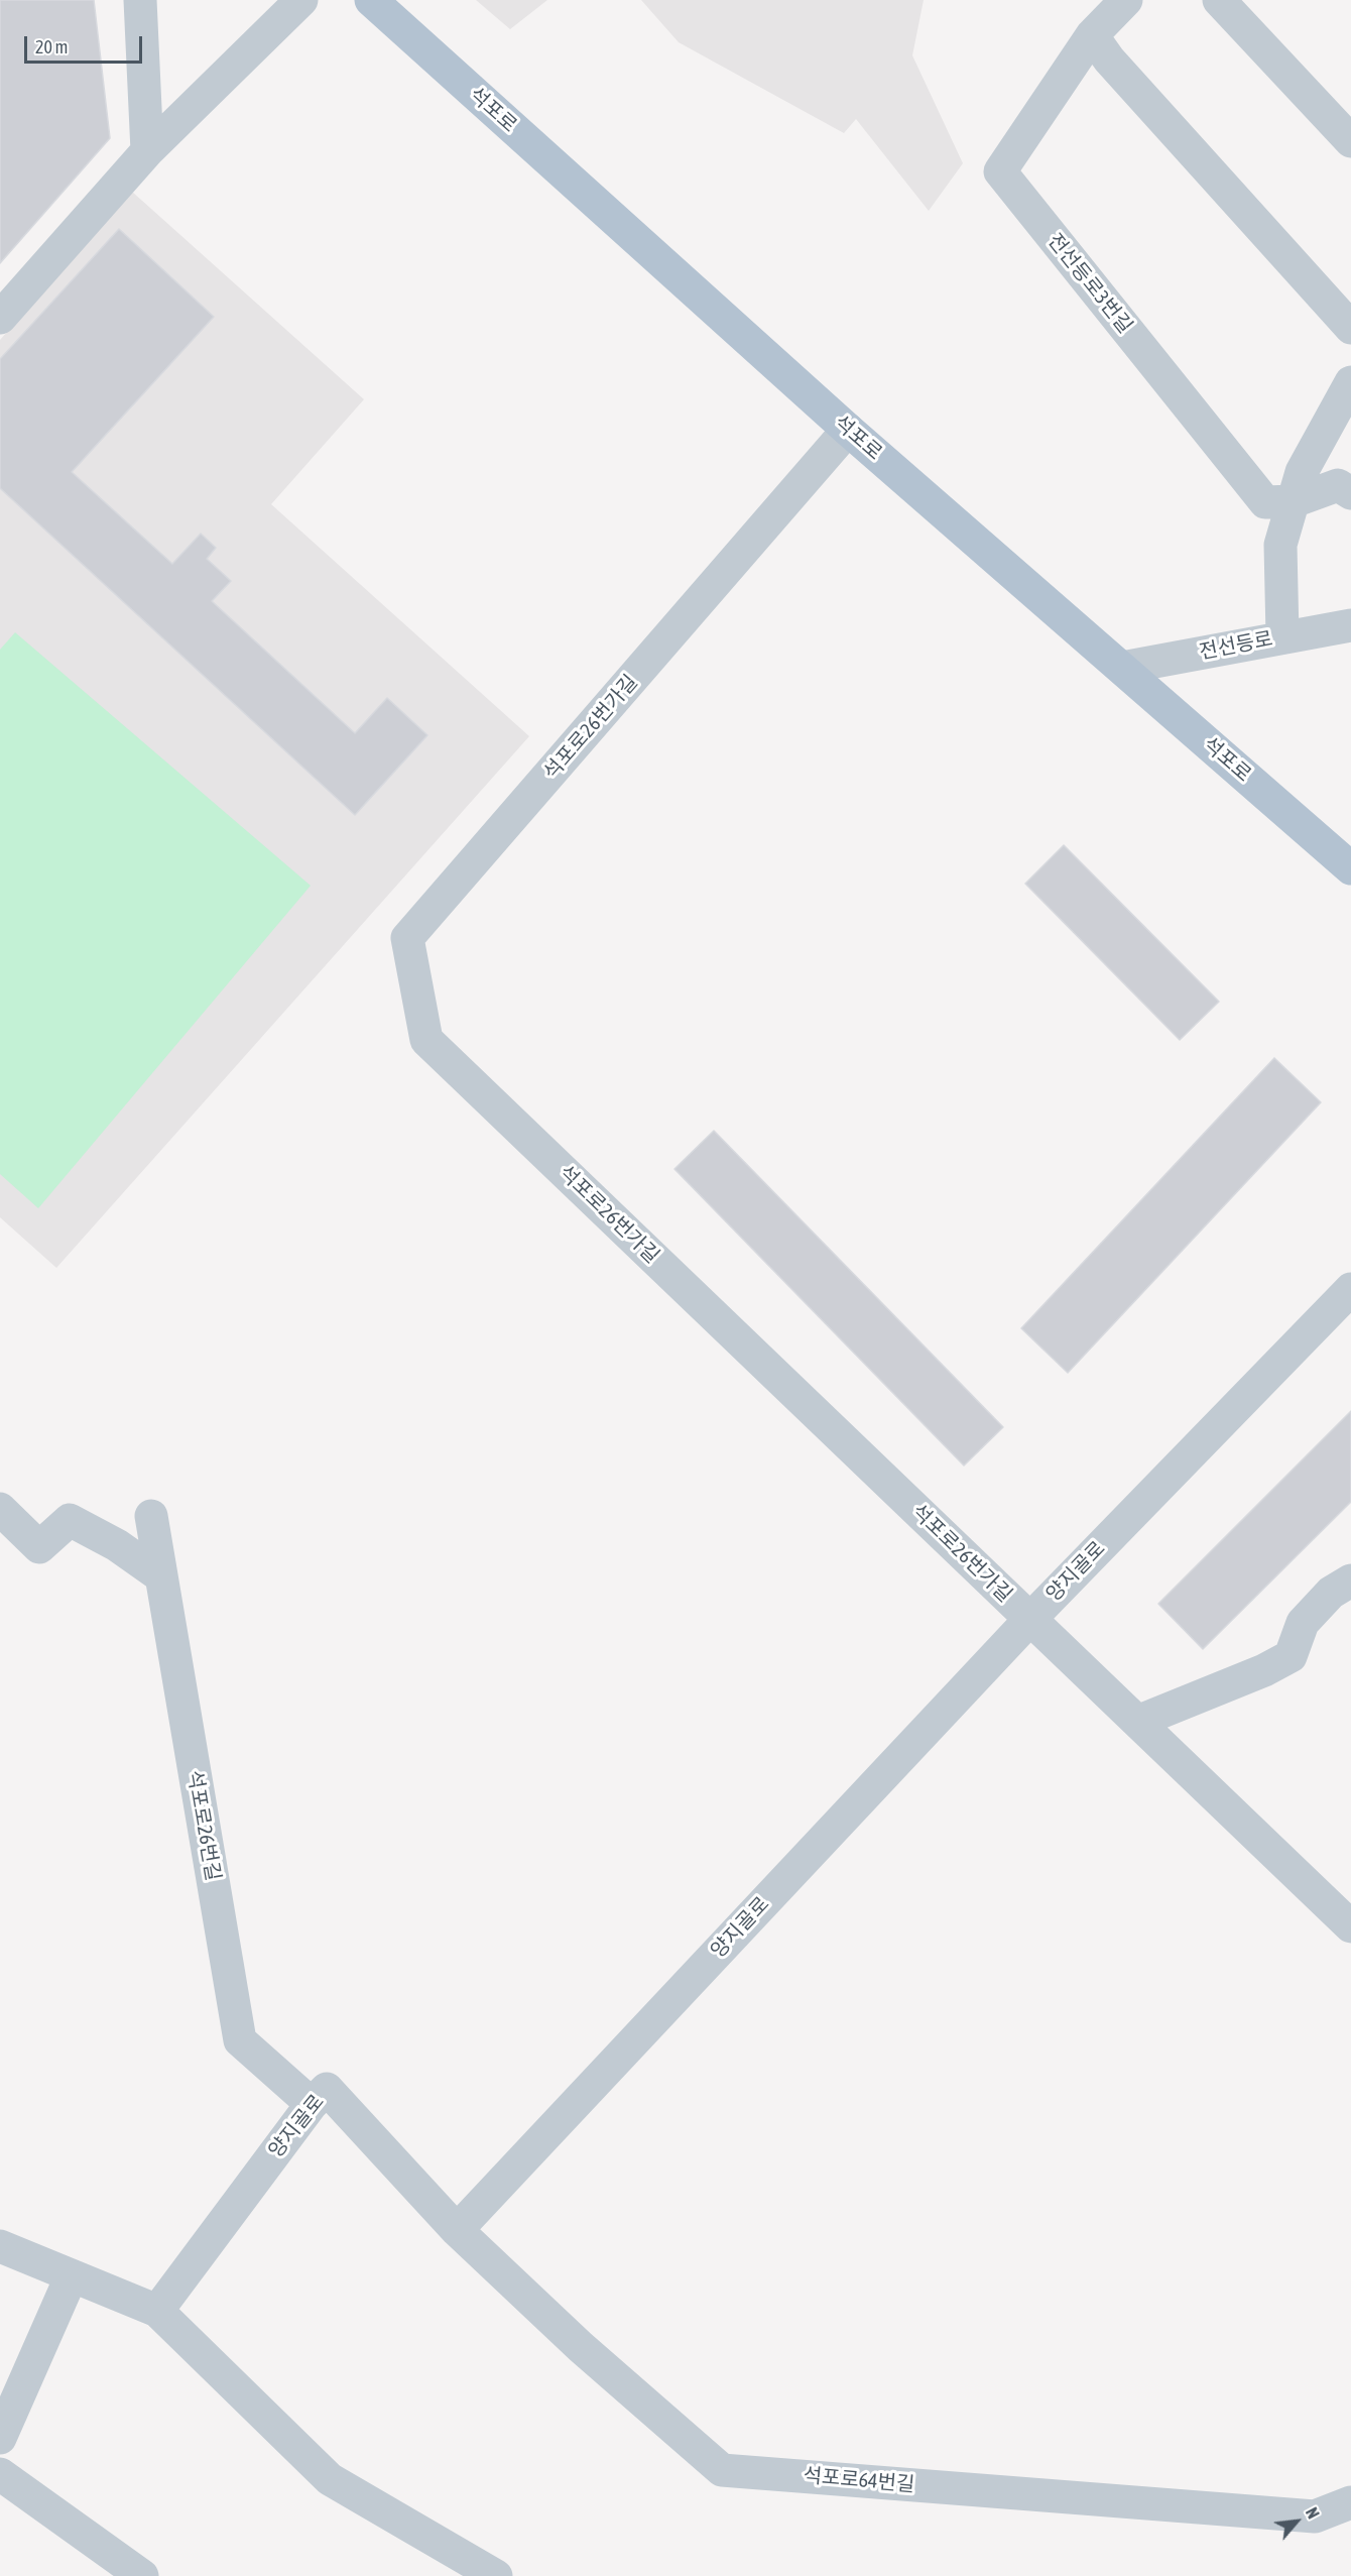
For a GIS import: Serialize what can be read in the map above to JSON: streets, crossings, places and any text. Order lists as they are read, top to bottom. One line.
{"streets":{"main road":["석포로"],"street":["전선등로3번길","전선등로","석포로26번가길","양지골로","석포로26번길","석포로64번길"]},"crossings":[["석포로","전선등로"],["석포로","석포로26번가길"],["석포로26번가길","양지골로"],["양지골로","석포로26번길"],["양지골로","석포로64번길"]],"scale_bar":"20 m","north":"top right"}
